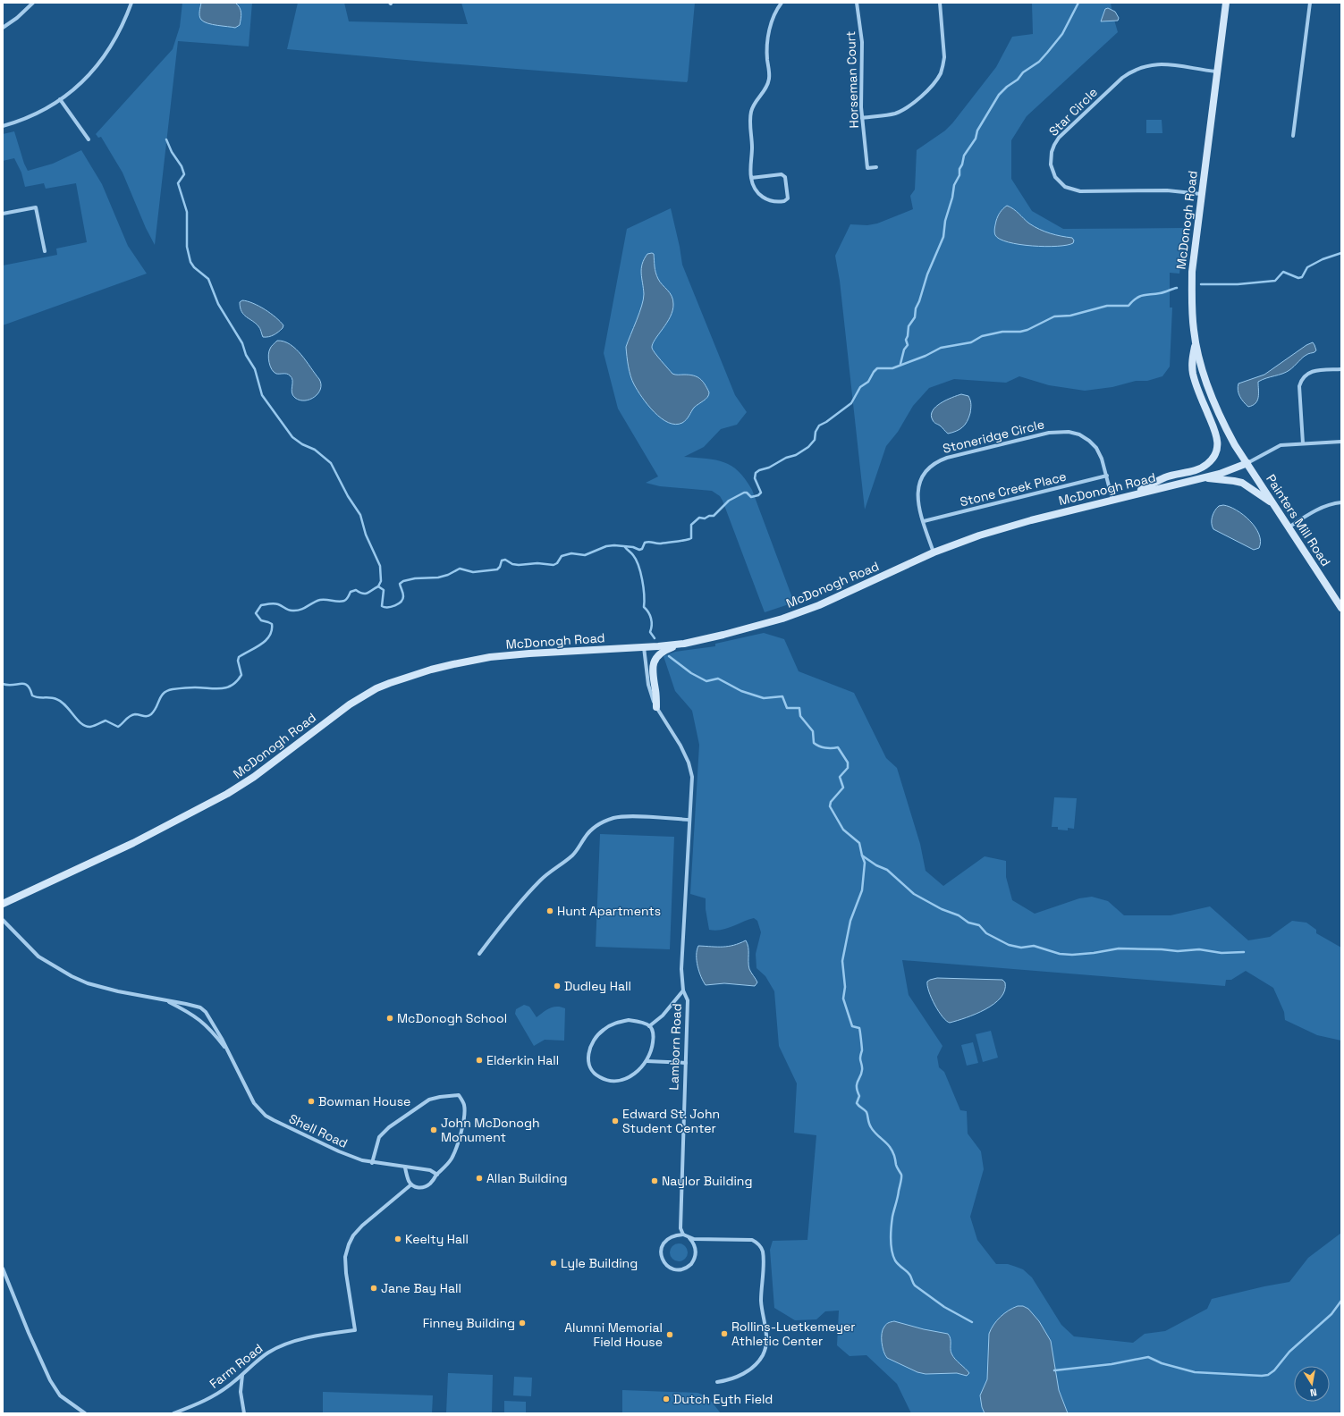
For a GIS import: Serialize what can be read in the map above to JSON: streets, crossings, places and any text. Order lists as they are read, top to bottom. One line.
{"streets":{"main road":["McDonogh Road","Painters Mill Road"],"street":["Horseman Court","Star Circle","Stoneridge Circle","Stone Creek Place","Lamborn Road","Shell Road","Farm Road"]},"crossings":[["Star Circle","McDonogh Road"],["McDonogh Road","Stoneridge Circle"],["McDonogh Road","Painters Mill Road"],["McDonogh Road","Lamborn Road"],["Stoneridge Circle","Stone Creek Place"]],"places":["Hunt Apartments","Dudley Hall","McDonogh School","Elderkin Hall","Bowman House","Edward St. John Student Center","John McDonogh Monument","Allan Building","Naylor Building","Keelty Hall","Lyle Building","Jane Bay Hall","Finney Building","Rollins-Luetkemeyer Athletic Center","Alumni Memorial Field House","Dutch Eyth Field"],"north":"bottom"}
